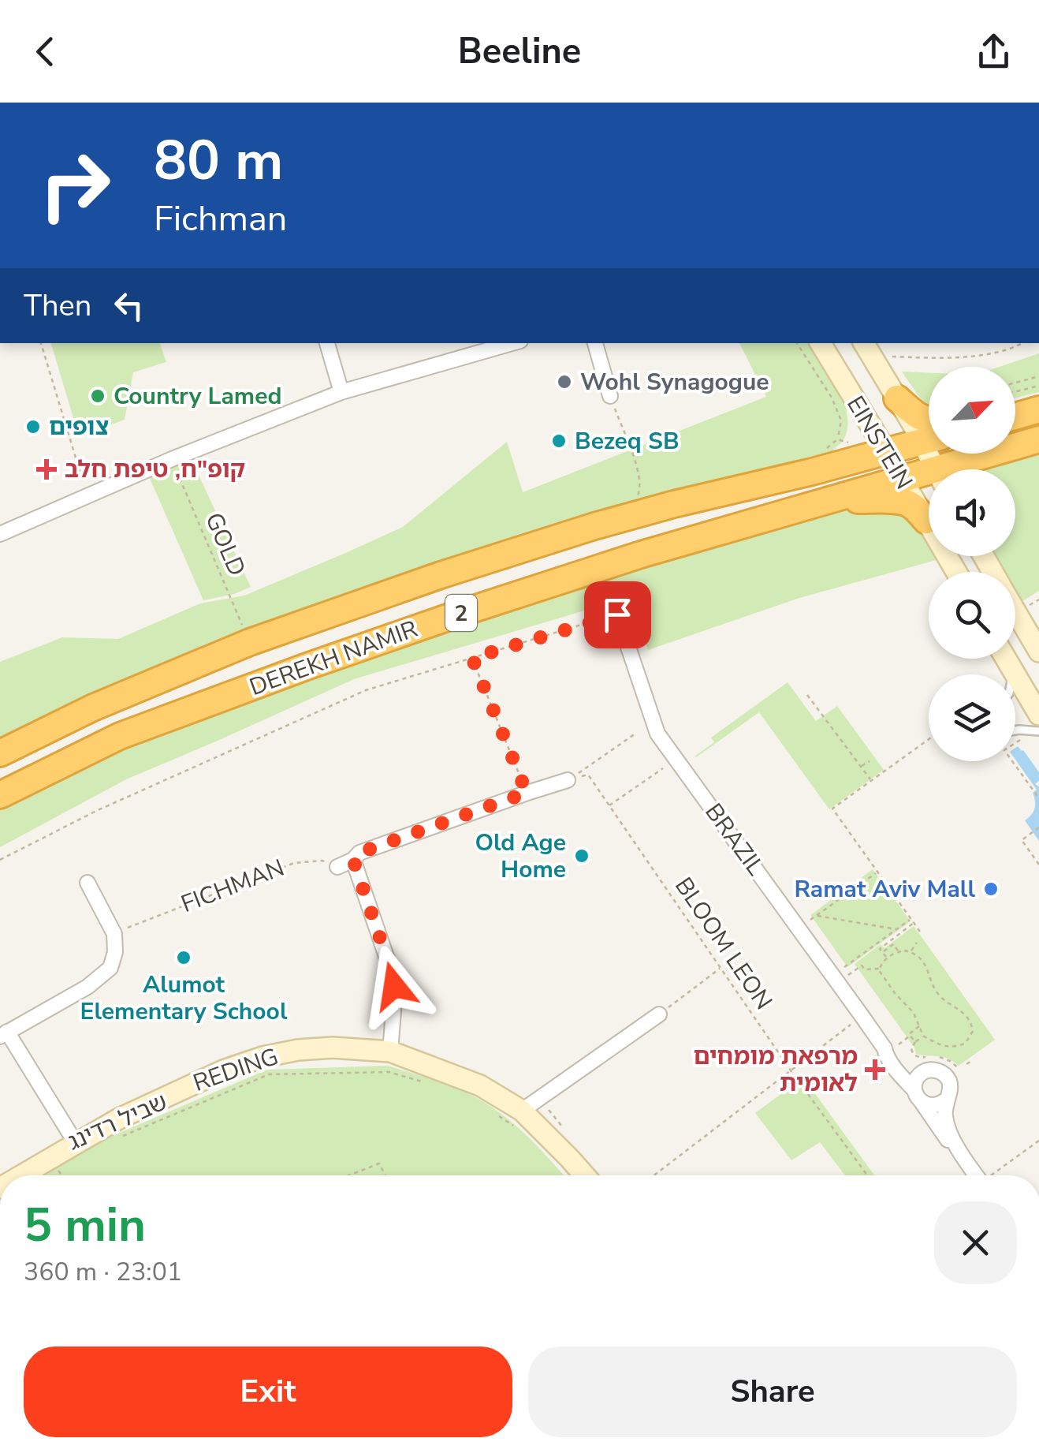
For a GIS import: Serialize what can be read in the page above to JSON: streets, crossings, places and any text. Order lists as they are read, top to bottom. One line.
{"streets":{"highway":["2","DEREKH NAMIR"],"street":["EINSTEIN","BRAZIL","REDING"],"path":["GOLD","FICHMAN","BLOOM LEON","שביל רדינג"]},"crossings":[["EINSTEIN","DEREKH NAMIR"],["GOLD","DEREKH NAMIR"]],"places":{"other":["Wohl Synagogue","Country Lamed","צופים","Bezeq SB","Old Age Home","Ramat Aviv Mall","Alumot Elementary School"],"health":["קופ\"ח, טיפת חלב","מרפאת מומחים לאומית"]},"north":"top right","page":{"header":"Beeline","turn":["80 m","Fichman"],"then":"Then","heading":["5 min","360 m · 23:01"],"buttons":["Exit","Share"]}}
